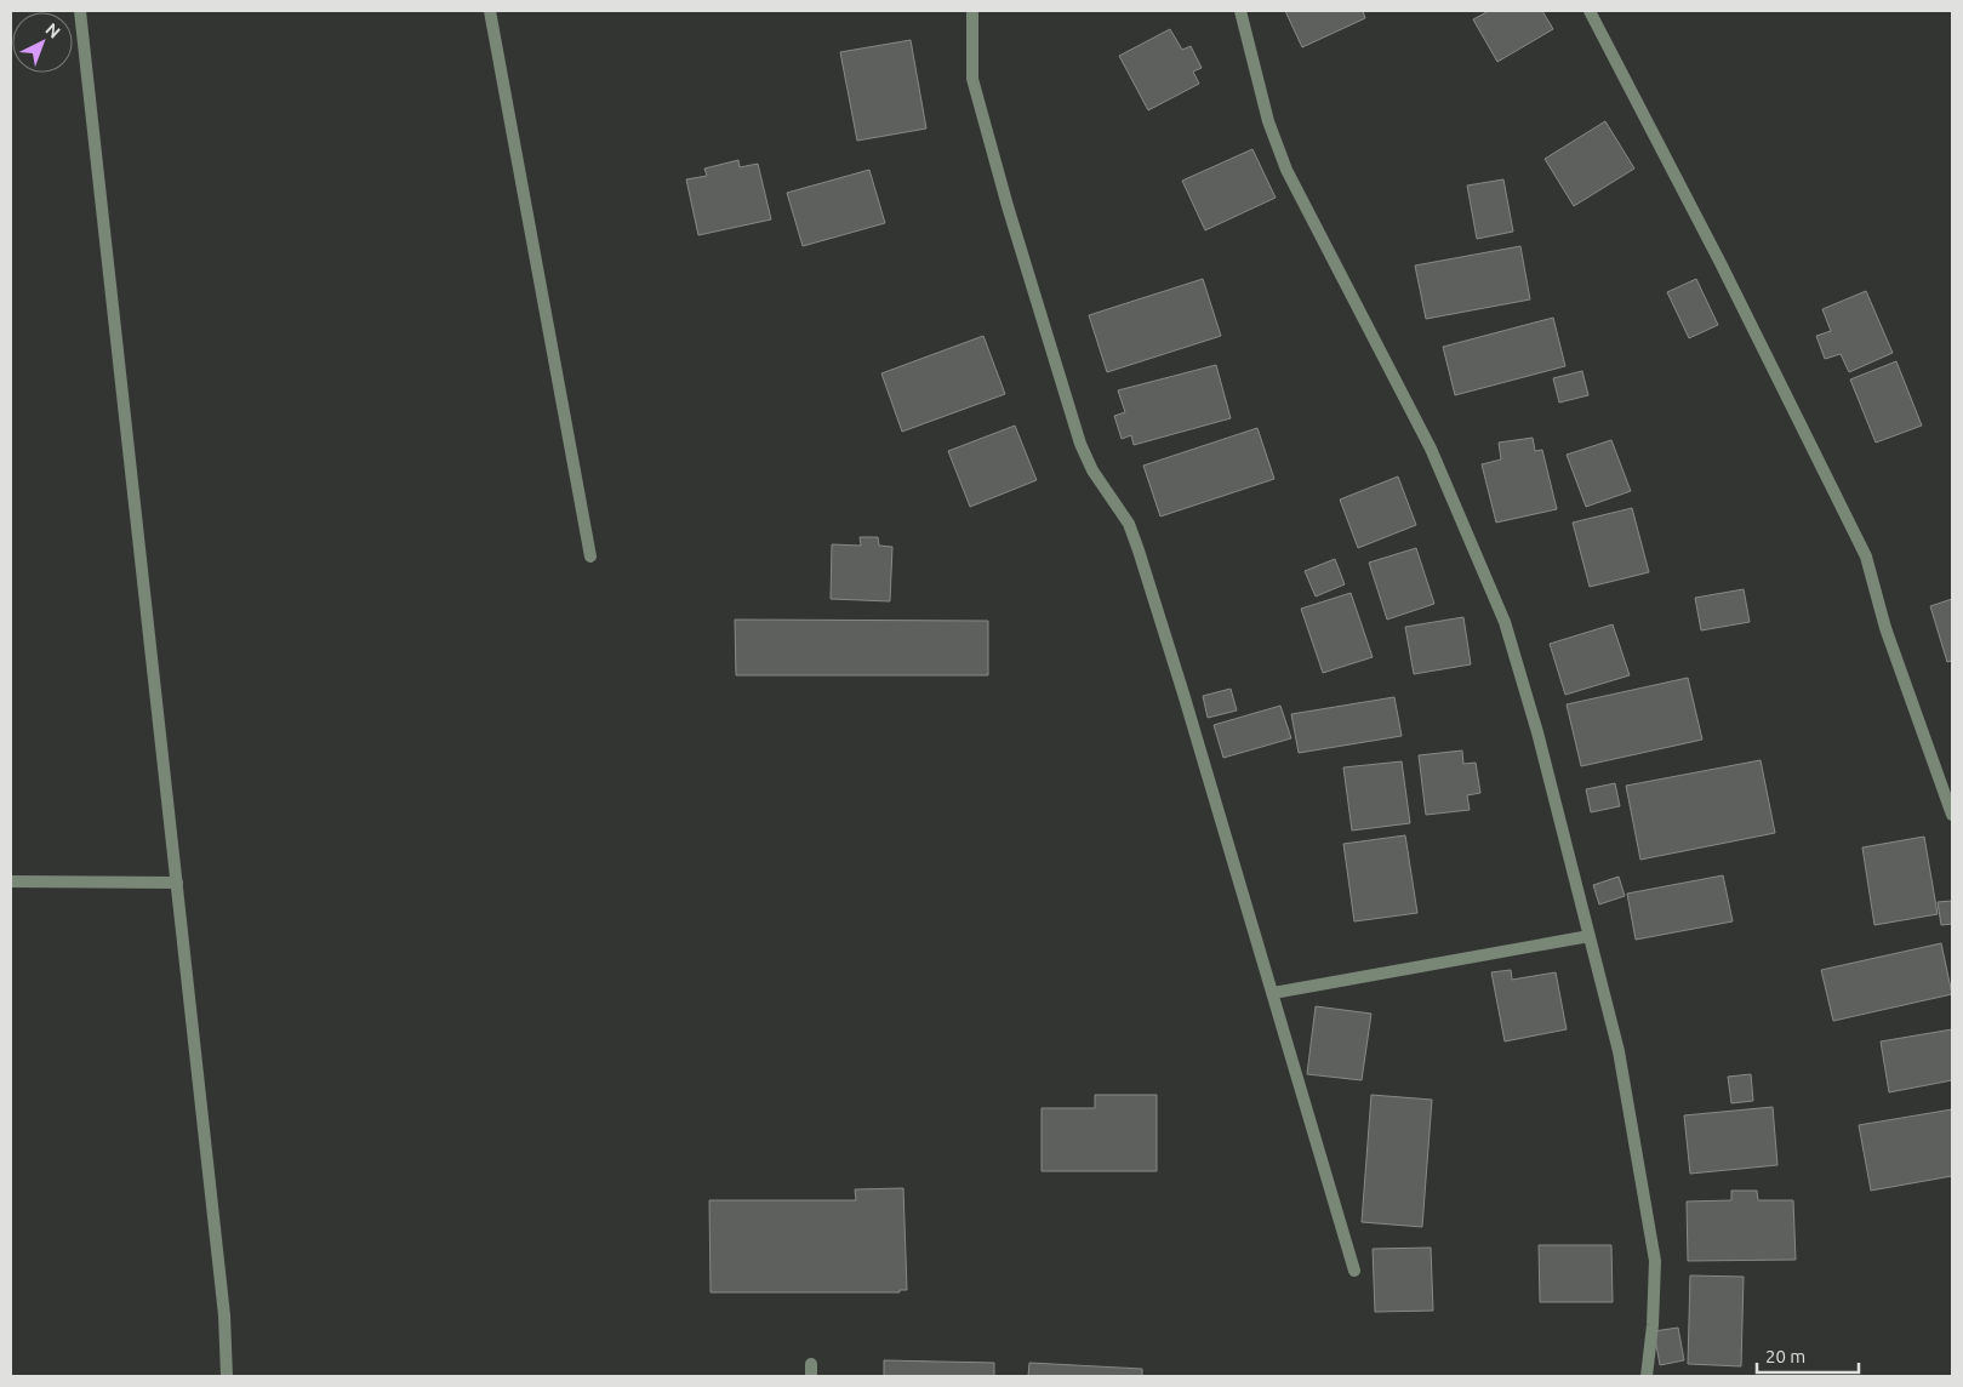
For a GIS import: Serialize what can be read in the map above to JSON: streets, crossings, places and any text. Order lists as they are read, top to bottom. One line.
{"scale_bar":"20 m","north":"top right"}
